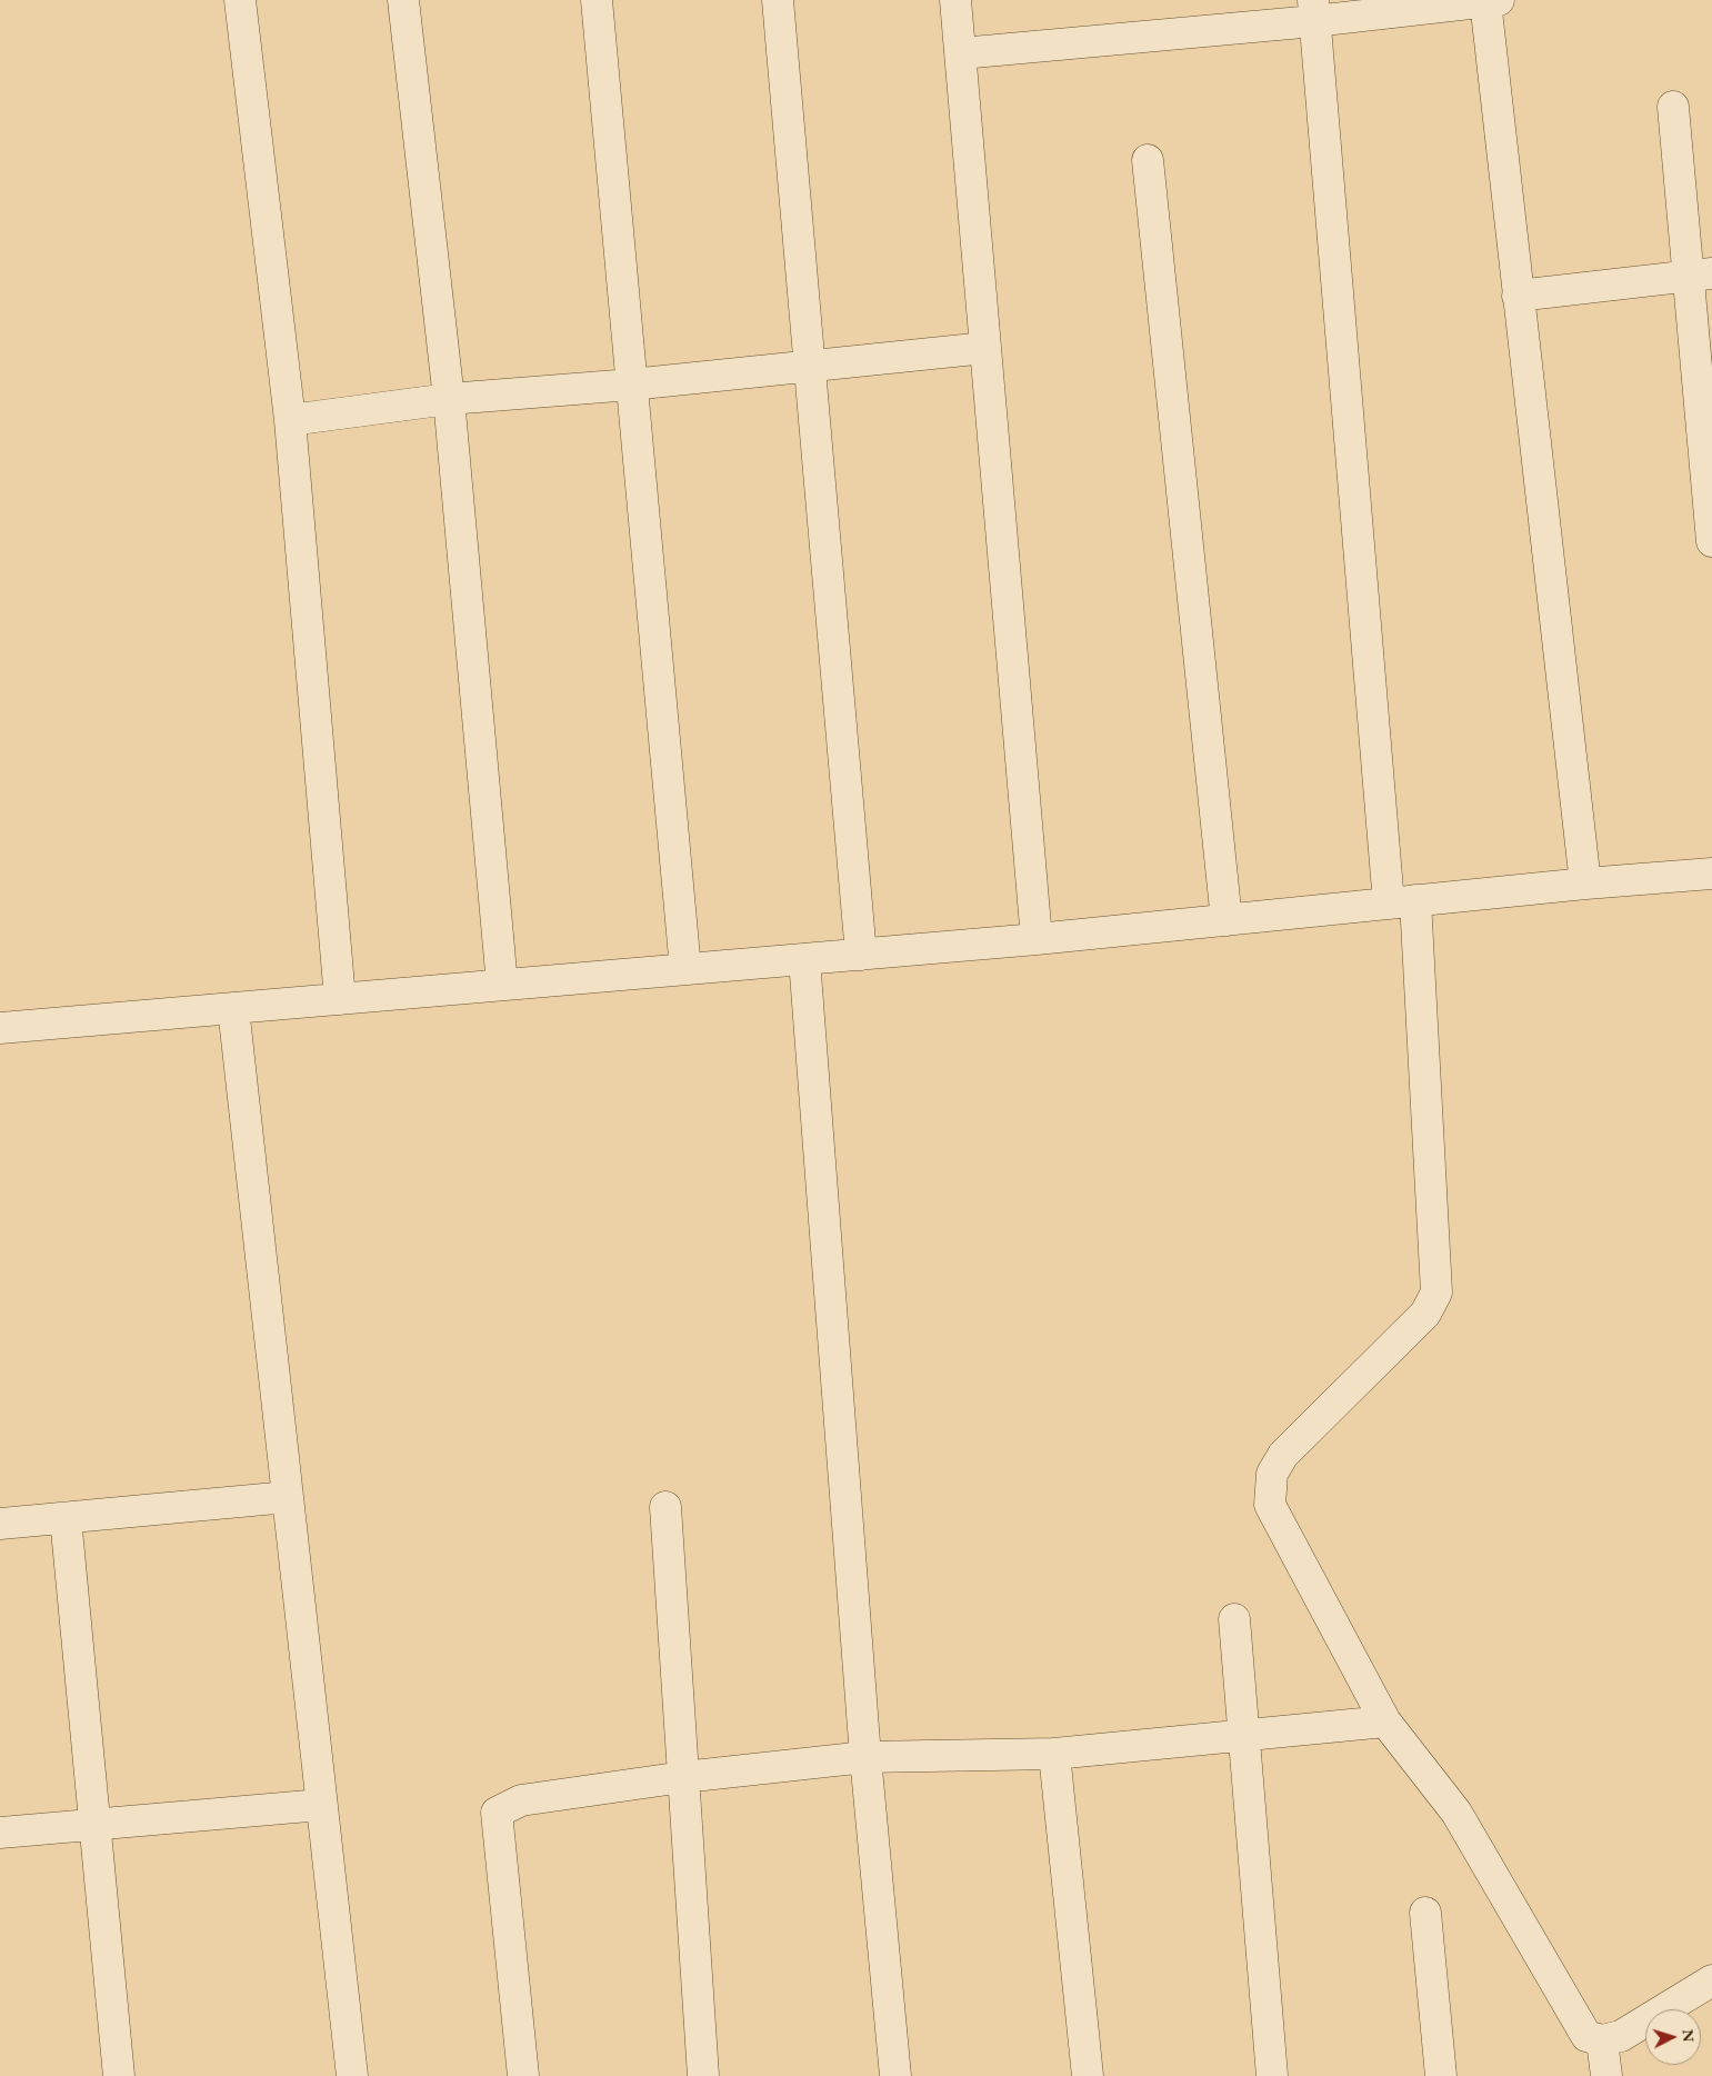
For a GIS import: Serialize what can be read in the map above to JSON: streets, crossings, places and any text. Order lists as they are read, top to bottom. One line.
{"north":"right"}
